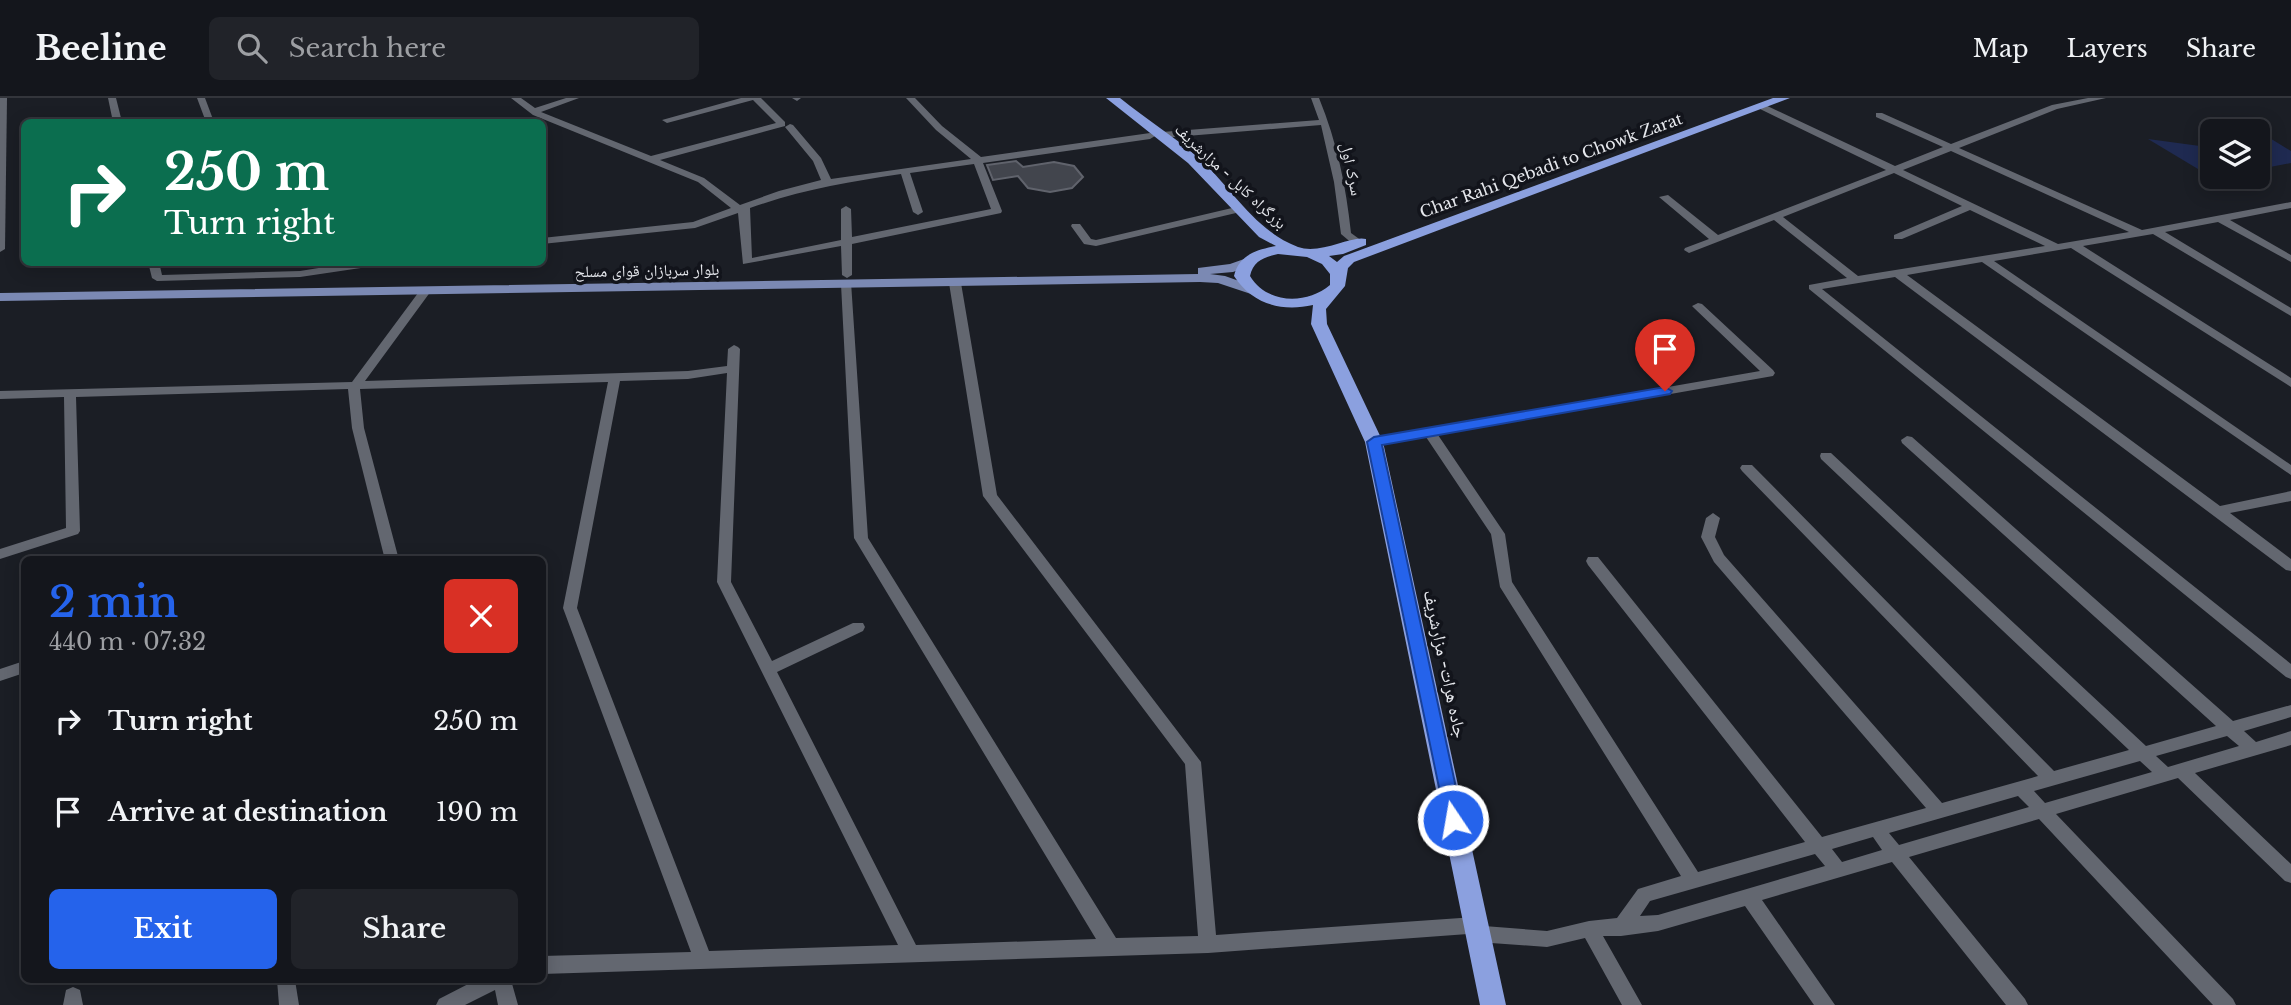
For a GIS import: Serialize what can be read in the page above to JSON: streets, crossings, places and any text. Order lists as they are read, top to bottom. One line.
{"streets":{"highway":["Char Rahi Qebadi to Chowk Zarat","بزرگراه کابل - مزارشریف","جاده هرات- مزارشریف"],"main road":["بلوار سربازان قوای مسلح"],"street":["سرک اول"]},"crossings":[["Char Rahi Qebadi to Chowk Zarat","سرک اول"],["Char Rahi Qebadi to Chowk Zarat","بزرگراه کابل - مزارشریف"],["Char Rahi Qebadi to Chowk Zarat","بلوار سربازان قوای مسلح"],["بزرگراه کابل - مزارشریف","بلوار سربازان قوای مسلح"]],"page":{"header":"Beeline","search":"Search here","nav":["Map","Layers","Share"],"turn":["250 m","Turn right"],"heading":["2 min","440 m · 07:32"],"list":[{"name":"Turn right","value":"250 m"},{"name":"Arrive at destination","value":"190 m"}],"buttons":["Exit","Share"]}}
